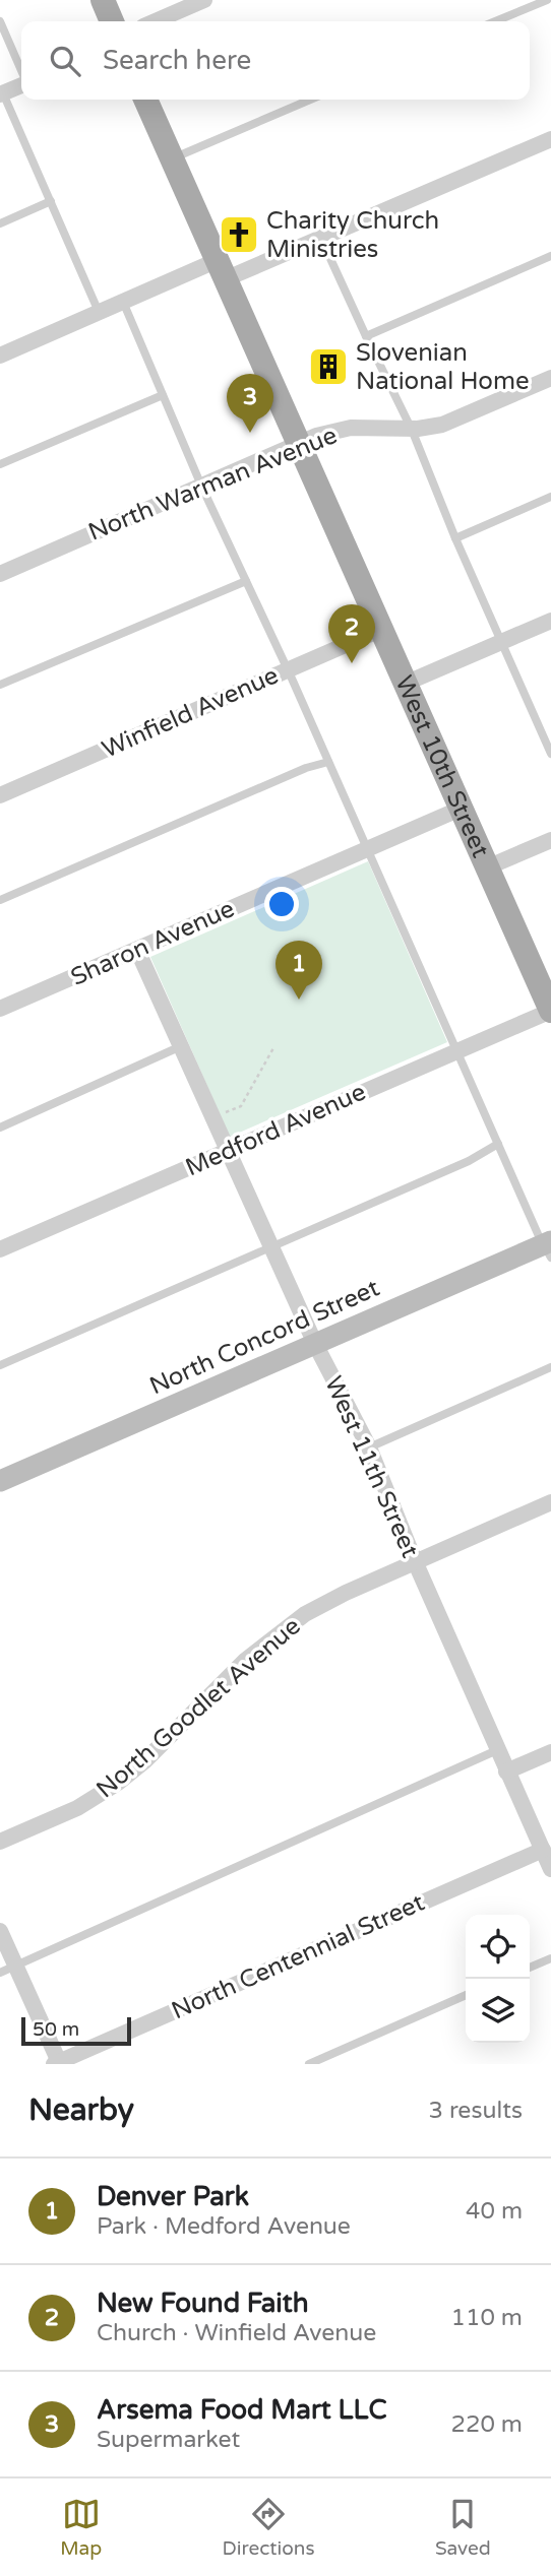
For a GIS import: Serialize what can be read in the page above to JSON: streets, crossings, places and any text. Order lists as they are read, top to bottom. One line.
{"streets":{"main road":["West 10th Street","North Concord Street"],"street":["North Warman Avenue","Winfield Avenue","Sharon Avenue","Medford Avenue","West 11th Street","North Goodlet Avenue","North Centennial Street"]},"crossings":[["North Warman Avenue","West 10th Street"],["Winfield Avenue","West 10th Street"],["West 10th Street","Sharon Avenue"],["West 10th Street","Medford Avenue"],["Sharon Avenue","West 11th Street"],["Medford Avenue","West 11th Street"],["North Concord Street","West 11th Street"],["West 11th Street","North Goodlet Avenue"],["West 11th Street","North Centennial Street"]],"places":{"church":["Charity Church Ministries"],"building":["Slovenian National Home"]},"scale_bar":"50 m","page":{"search":"Search here","pins":["3","2","1"],"scale":"50 m","heading":["Nearby","3 results"],"list":[{"mark":"1","name":"Denver Park","note":"Park · Medford Avenue","value":"40 m"},{"mark":"2","name":"New Found Faith","note":"Church · Winfield Avenue","value":"110 m"},{"mark":"3","name":"Arsema Food Mart LLC","note":"Supermarket","value":"220 m"}],"nav":["Map","Directions","Saved"]}}
